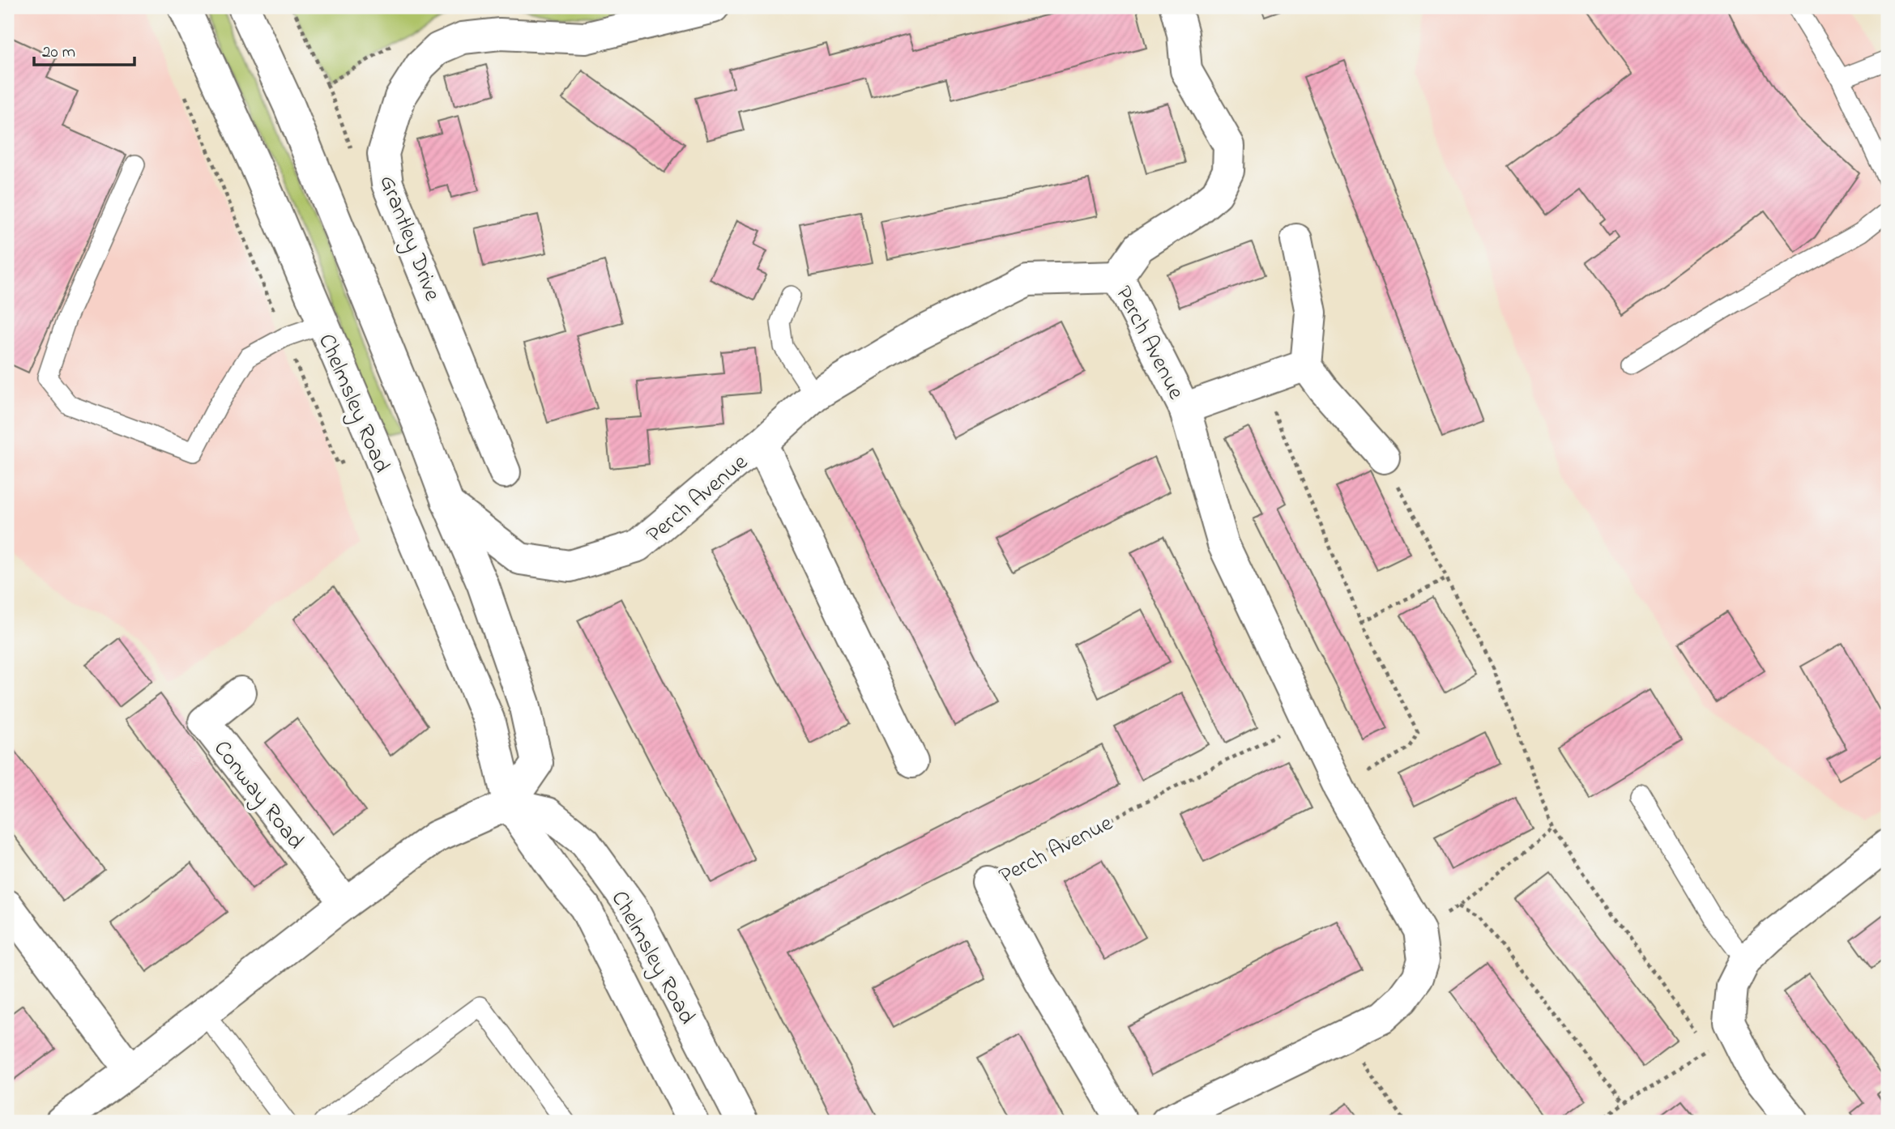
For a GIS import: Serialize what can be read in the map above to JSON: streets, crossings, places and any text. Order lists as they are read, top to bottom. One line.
{"streets":{"street":["Grantley Drive","Perch Avenue","Chelmsley Road","Conway Road"]},"scale_bar":"20 m"}
